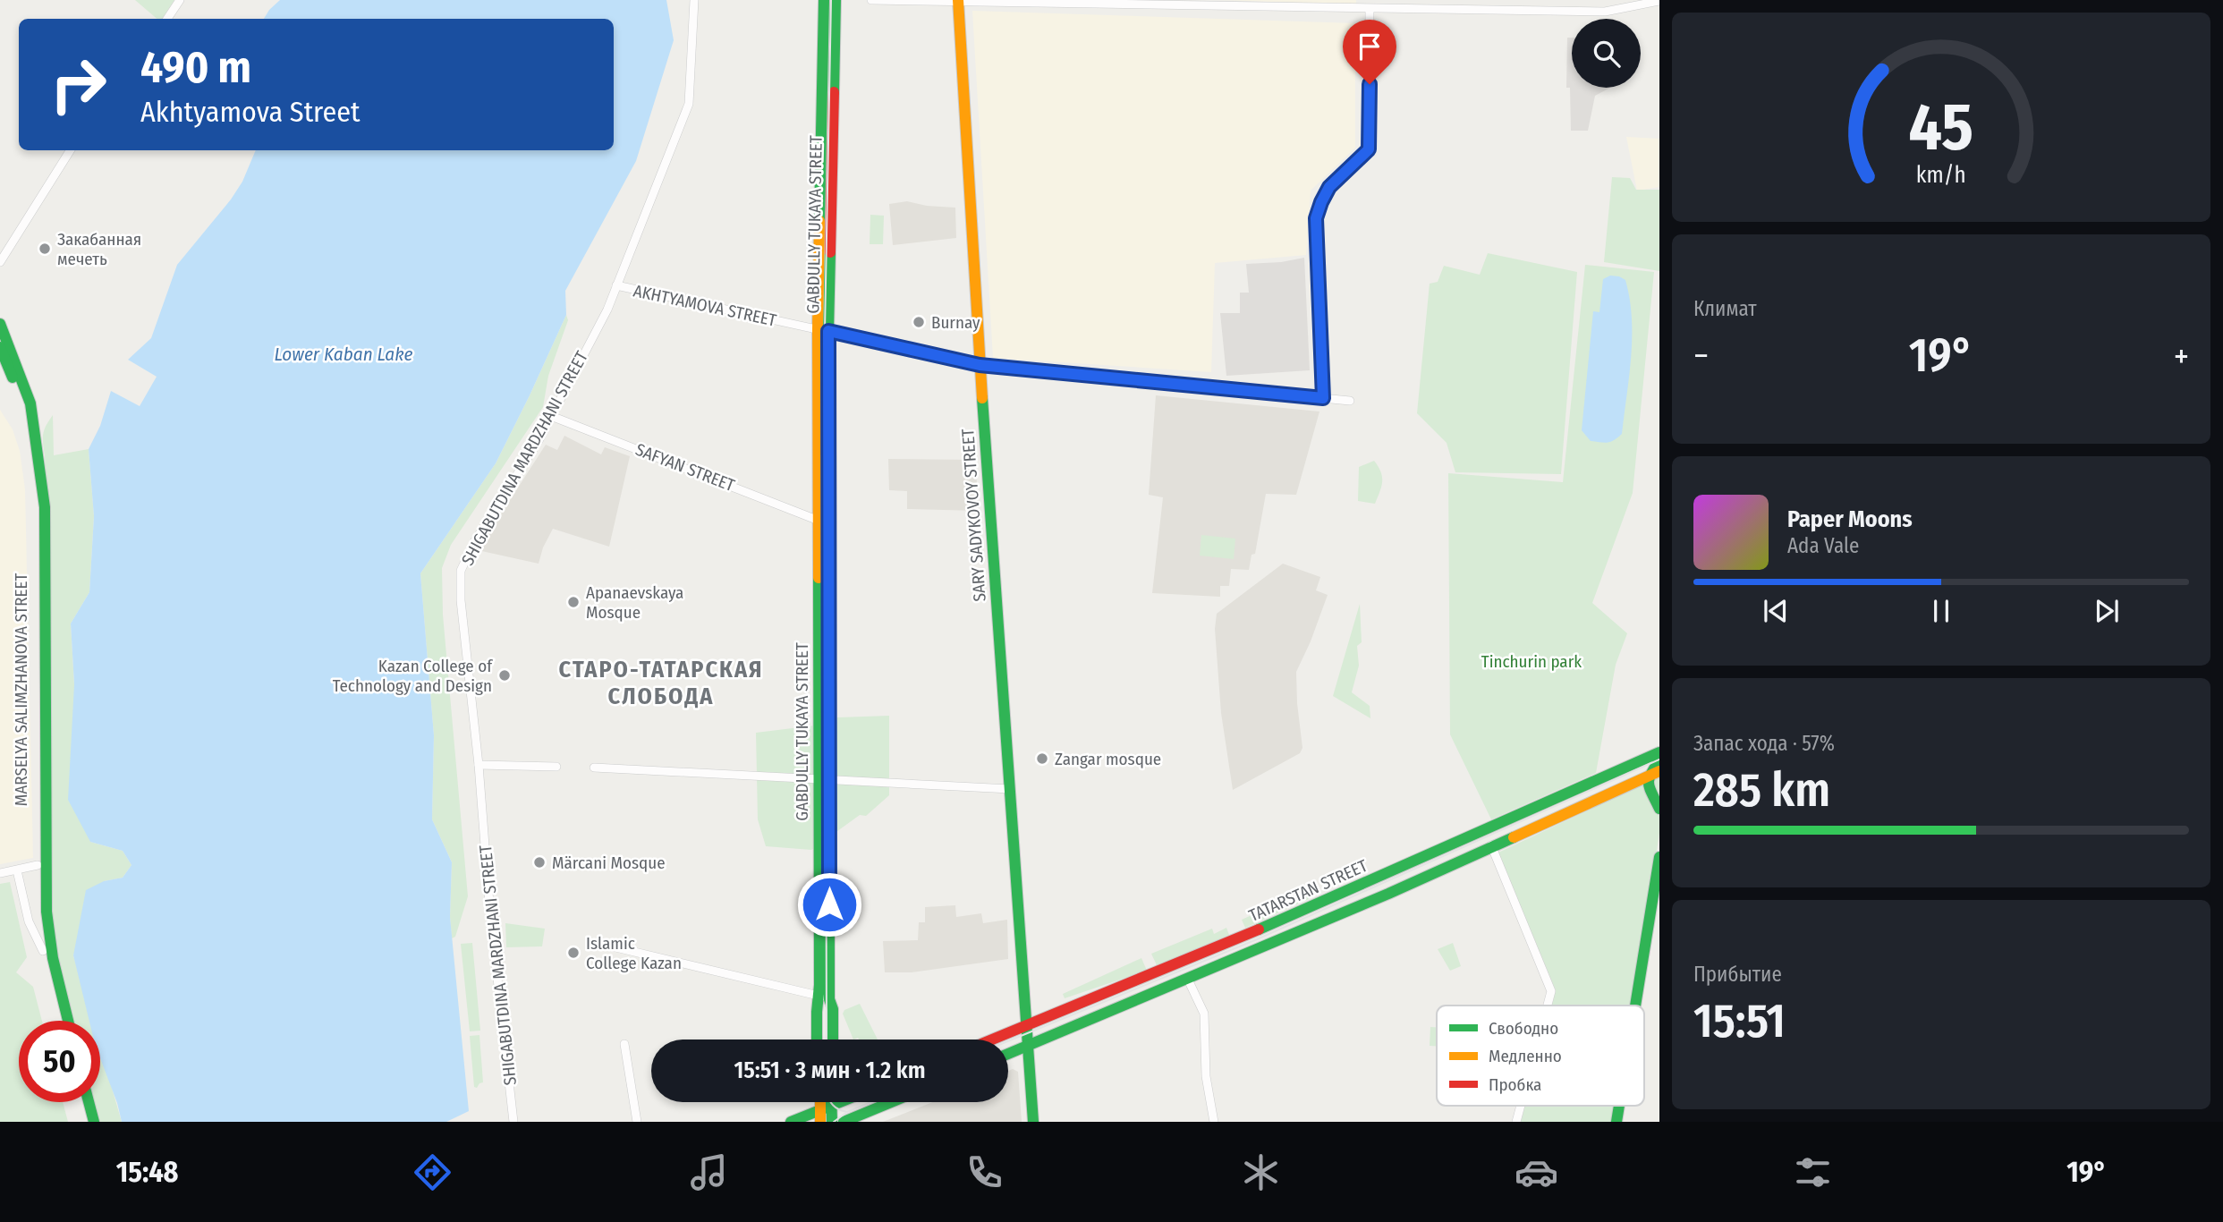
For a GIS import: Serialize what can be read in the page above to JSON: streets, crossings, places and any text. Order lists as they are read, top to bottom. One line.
{"streets":{"main road":["GABDULLY TUKAYA STREET","SARY SADYKOVOY STREET","MARSELYA SALIMZHANOVA STREET","TATARSTAN STREET"],"street":["AKHTYAMOVA STREET","SHIGABUTDINA MARDZHANI STREET","SAFYAN STREET"]},"crossings":[["GABDULLY TUKAYA STREET","AKHTYAMOVA STREET"],["GABDULLY TUKAYA STREET","SAFYAN STREET"],["AKHTYAMOVA STREET","SHIGABUTDINA MARDZHANI STREET"],["AKHTYAMOVA STREET","SARY SADYKOVOY STREET"],["SHIGABUTDINA MARDZHANI STREET","SAFYAN STREET"],["SARY SADYKOVOY STREET","TATARSTAN STREET"]],"districts":["СТАРО-ТАТАРСКАЯ СЛОБОДА"],"water":["Lower Kaban Lake"],"parks":["Tinchurin park"],"places":["Закабанная мечеть","Burnay","Apanaevskaya Mosque","Kazan College of Technology and Design","Zangar mosque","Märcani Mosque","Islamic College Kazan"],"legend":["Свободно","Медленно","Пробка"],"page":{"turn":["490 m","Akhtyamova Street"],"tile":["Климат",["Запас хода · 57%","285 km"],["Прибытие","15:51"]],"heat":["−","19°","+"],"song":["Paper Moons","Ada Vale"],"limit":"50","trip":"15:51 · 3 мин · 1.2 km","tabs":["15:48","19°"],"gauge":["45","km/h"]}}
